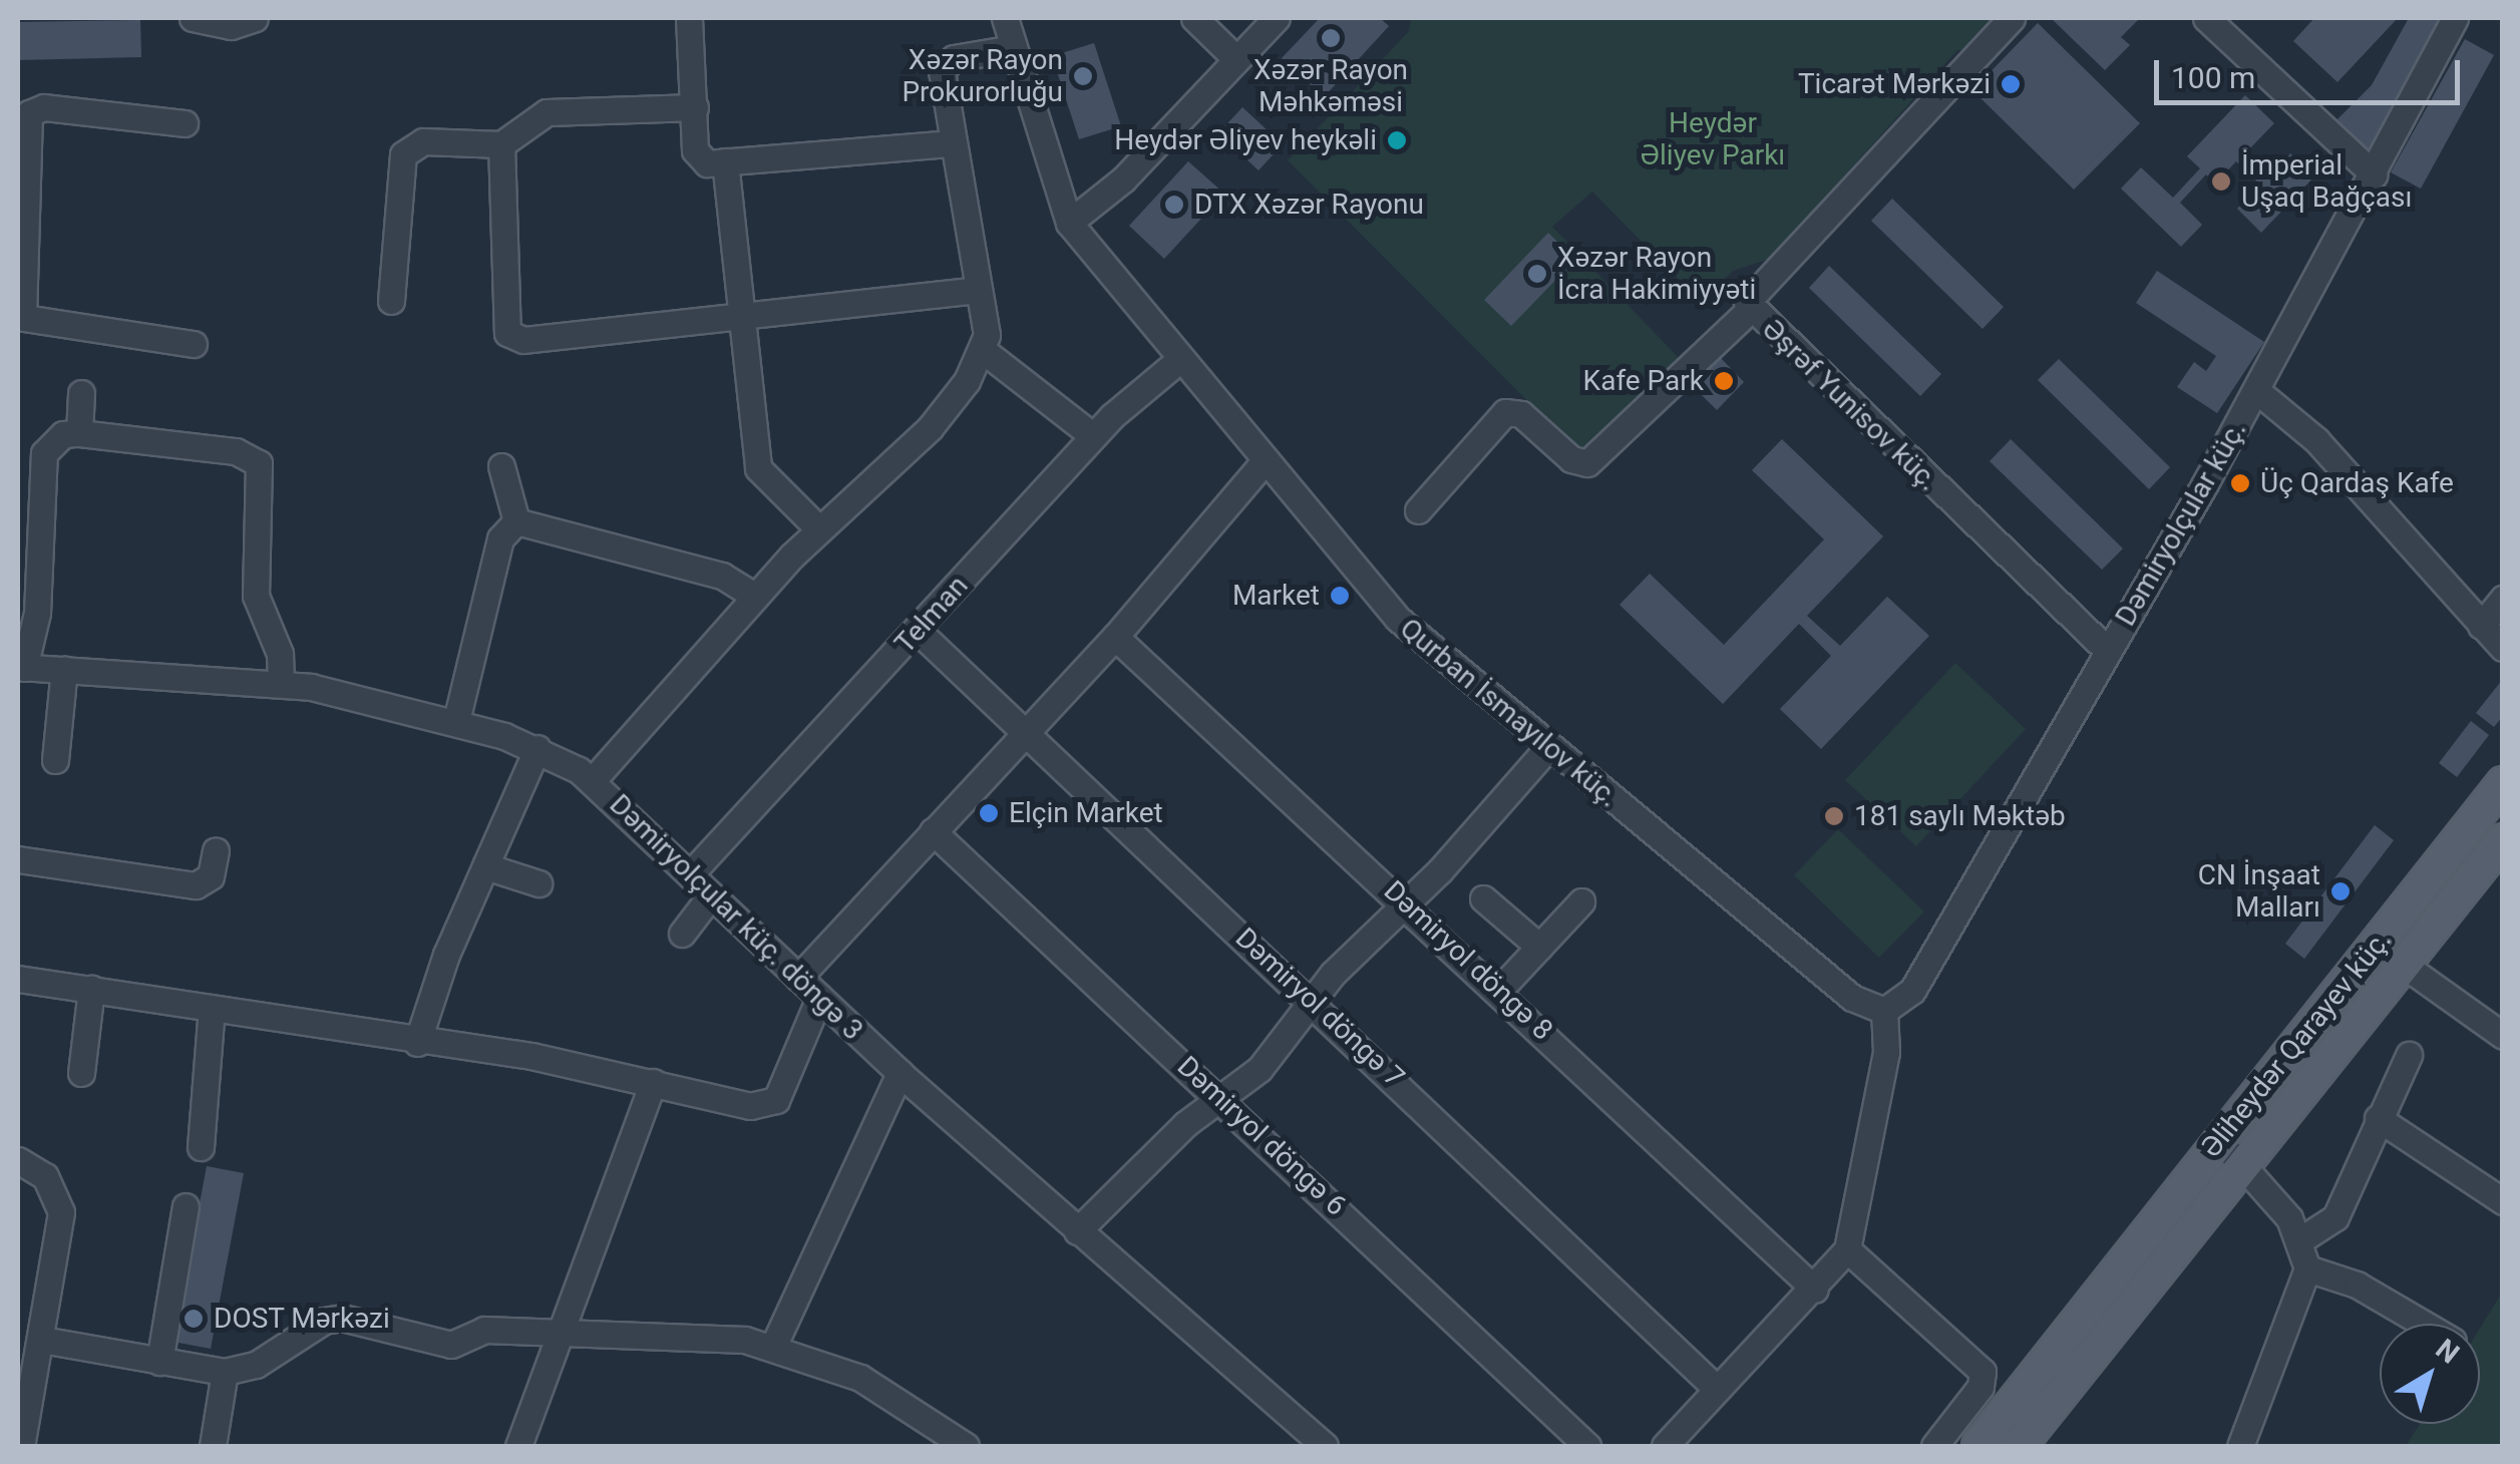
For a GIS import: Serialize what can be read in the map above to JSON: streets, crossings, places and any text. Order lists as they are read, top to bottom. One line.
{"streets":{"main road":["Əliheydər Qarayev küç."],"street":["Əşrəf Yunisov küç.","Dəmiryolçular küç.","Telman","Qurban İsmayılov küç.","Dəmiryolçular küç. döngə 3","Dəmiryol döngə 8","Dəmiryol döngə 7","Dəmiryol döngə 6"]},"crossings":[["Əşrəf Yunisov küç.","Dəmiryolçular küç."],["Dəmiryolçular küç.","Qurban İsmayılov küç."],["Telman","Qurban İsmayılov küç."],["Telman","Dəmiryolçular küç. döngə 3"],["Telman","Dəmiryol döngə 7"]],"parks":["Heydər Əliyev Parkı"],"places":["Xəzər Rayon Məhkəməsi","Xəzər Rayon Prokurorluğu","Ticarət Mərkəzi","Heydər Əliyev heykəli","İmperial Uşaq Bağçası","DTX Xəzər Rayonu","Xəzər Rayon İcra Hakimiyyəti","Kafe Park","Üç Qardaş Kafe","Market","Elçin Market","181 saylı Məktəb","CN İnşaat Malları","DOST Mərkəzi"],"scale_bar":"100 m","north":"top right"}
